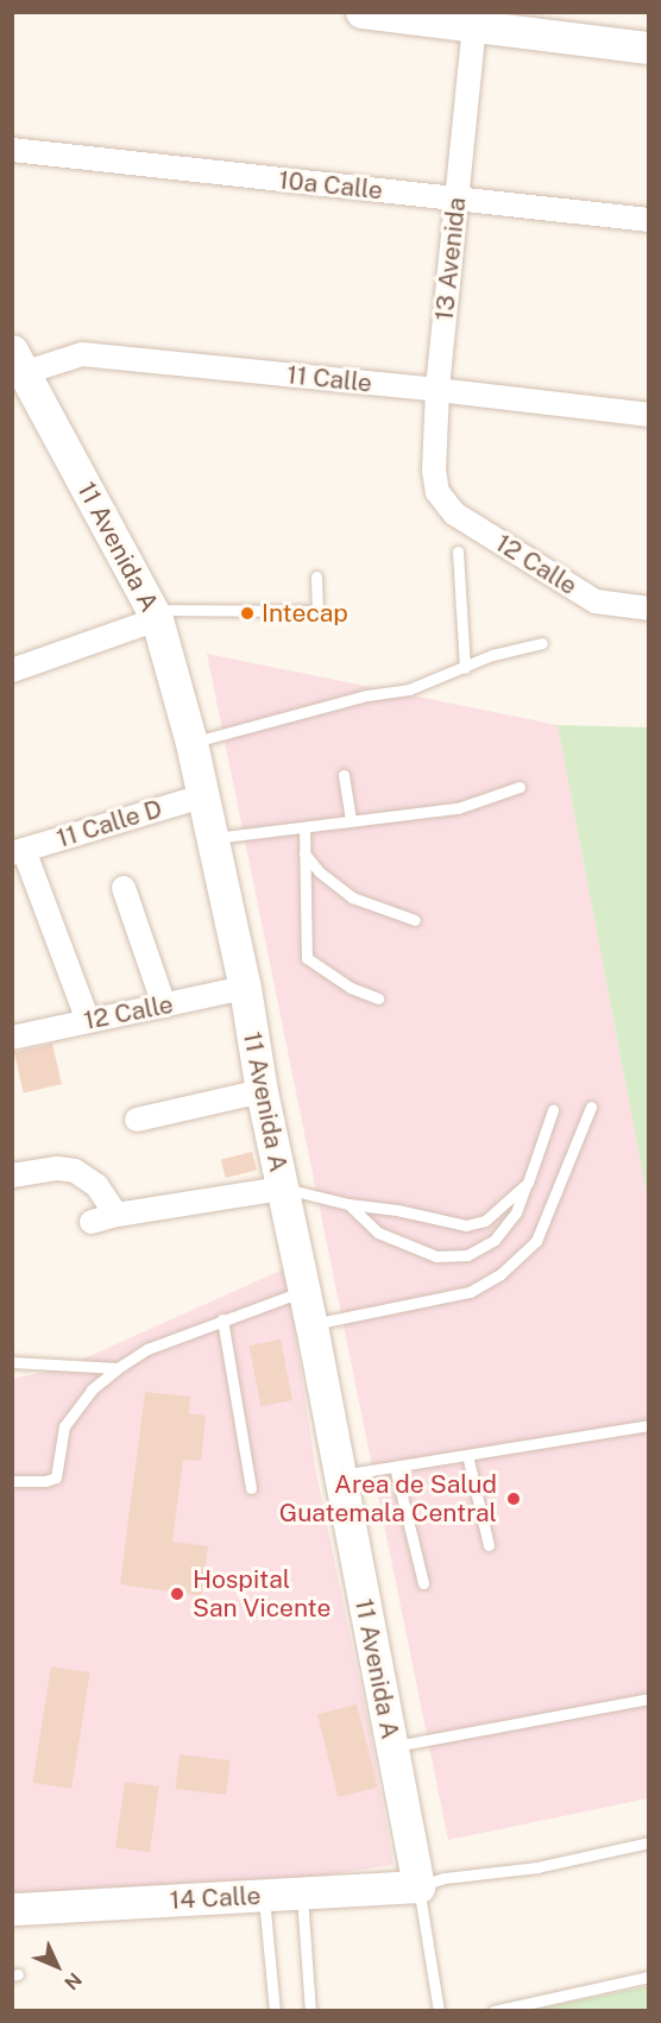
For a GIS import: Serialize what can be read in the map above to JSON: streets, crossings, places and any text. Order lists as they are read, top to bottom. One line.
{"streets":{"street":["10a Calle","13 Avenida","11 Calle","11 Avenida A","12 Calle","11 Calle D","14 Calle"]},"crossings":[["10a Calle","13 Avenida"],["13 Avenida","11 Calle"],["13 Avenida","12 Calle"],["11 Calle","11 Avenida A"],["11 Avenida A","12 Calle"],["11 Avenida A","11 Calle D"],["11 Avenida A","14 Calle"]],"places":["Intecap","Area de Salud Guatemala Central","Hospital San Vicente"],"north":"bottom right"}
